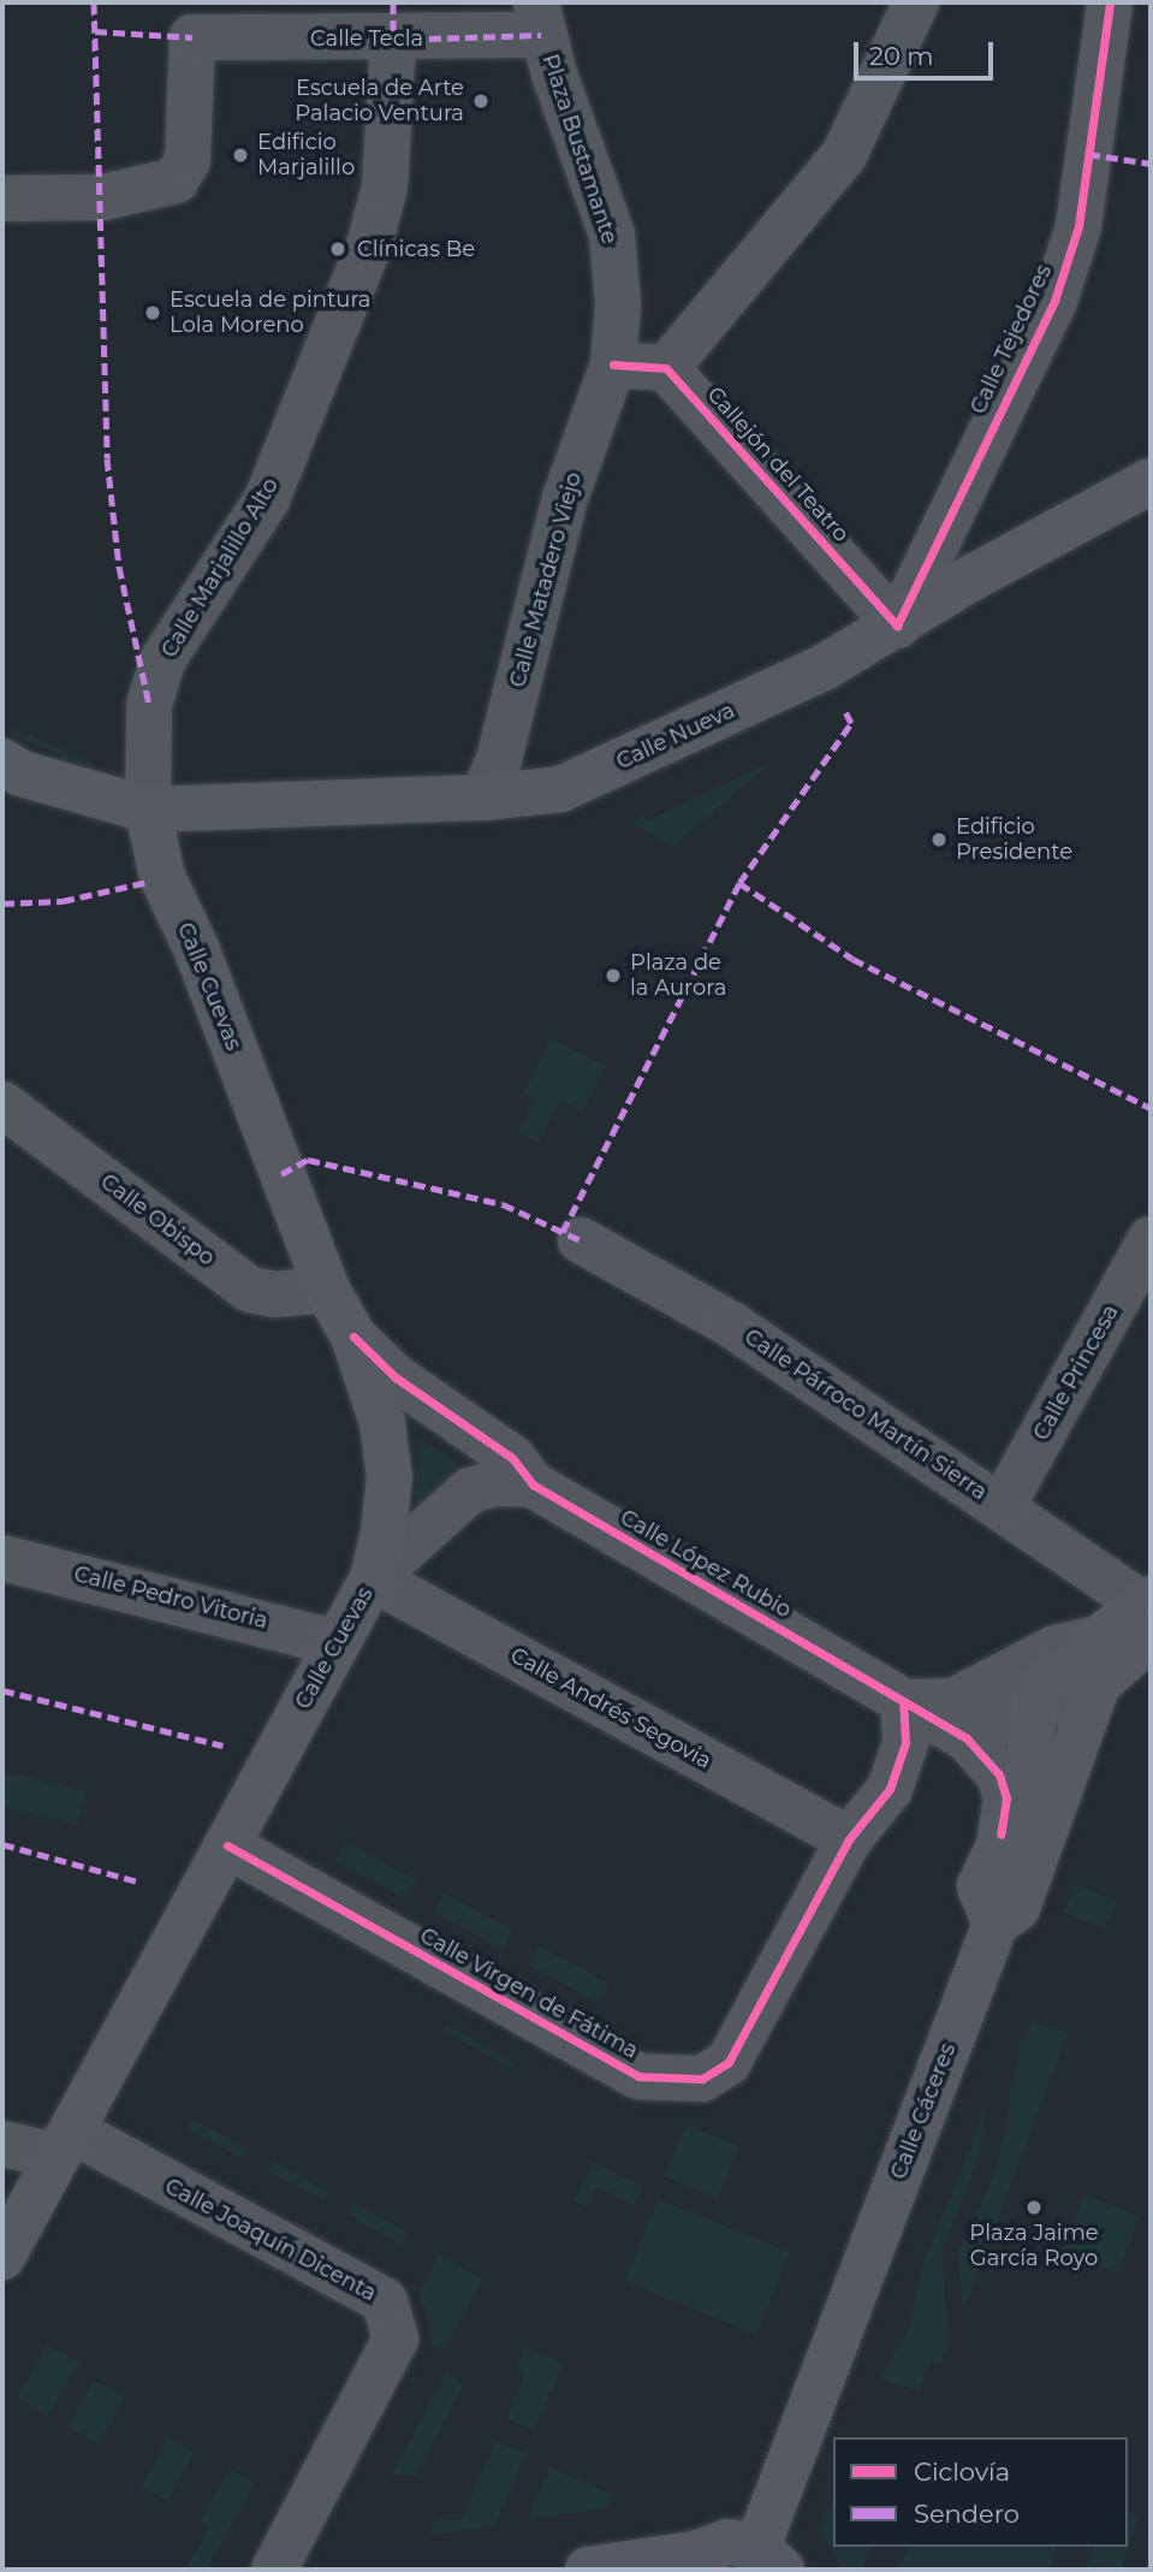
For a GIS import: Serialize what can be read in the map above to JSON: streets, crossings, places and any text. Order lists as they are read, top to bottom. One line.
{"streets":{"main road":["Calle Nueva","Calle Cuevas","Calle López Rubio","Calle Cáceres"],"street":["Calle Tecla","Plaza Bustamante","Calle Tejedores","Callejón del Teatro","Calle Marjalillo Alto","Calle Matadero Viejo","Calle Obispo","Calle Princesa","Calle Párroco Martín Sierra","Calle Pedro Vitoria","Calle Andrés Segovia","Calle Virgen de Fátima","Calle Joaquín Dicenta"]},"crossings":[["Calle Tecla","Plaza Bustamante"],["Calle Tecla","Calle Marjalillo Alto"],["Plaza Bustamante","Calle Matadero Viejo"],["Calle Tejedores","Callejón del Teatro"],["Calle Tejedores","Calle Nueva"],["Callejón del Teatro","Calle Nueva"],["Calle Marjalillo Alto","Calle Nueva"],["Calle Marjalillo Alto","Calle Cuevas"],["Calle Matadero Viejo","Calle Nueva"],["Calle Nueva","Calle Cuevas"],["Calle Cuevas","Calle Obispo"],["Calle Cuevas","Calle López Rubio"],["Calle Cuevas","Calle Pedro Vitoria"],["Calle Cuevas","Calle Andrés Segovia"],["Calle Cuevas","Calle Virgen de Fátima"],["Calle Cuevas","Calle Joaquín Dicenta"],["Calle Princesa","Calle Párroco Martín Sierra"],["Calle Párroco Martín Sierra","Calle López Rubio"],["Calle López Rubio","Calle Virgen de Fátima"],["Calle López Rubio","Calle Cáceres"],["Calle Andrés Segovia","Calle Virgen de Fátima"]],"places":["Escuela de Arte Palacio Ventura","Edificio Marjalillo","Clínicas Be","Escuela de pintura Lola Moreno","Edificio Presidente","Plaza de la Aurora","Plaza Jaime García Royo"],"legend":["Ciclovía","Sendero"],"scale_bar":"20 m"}
